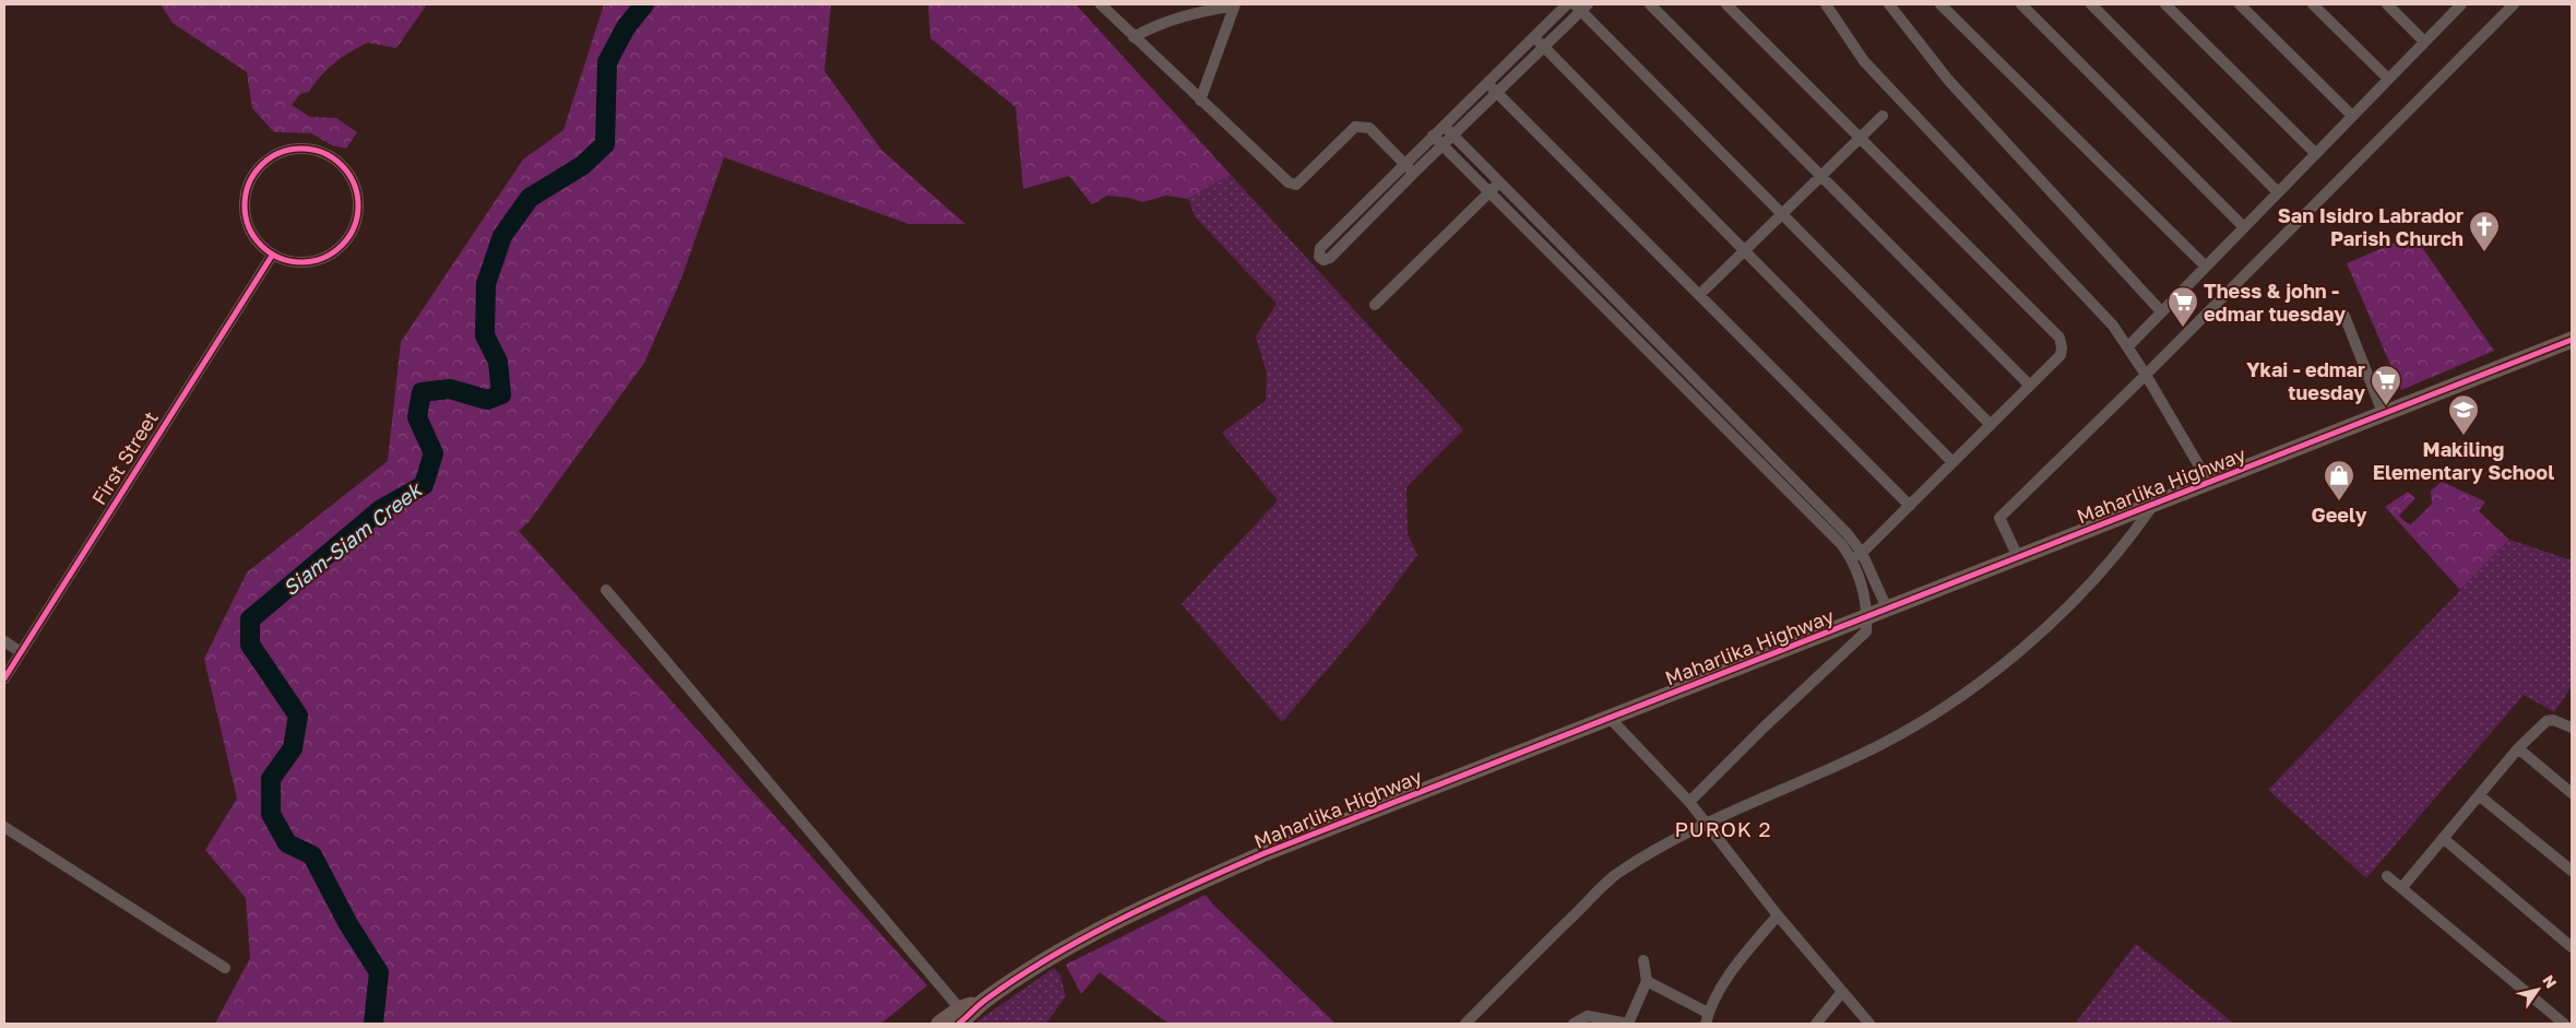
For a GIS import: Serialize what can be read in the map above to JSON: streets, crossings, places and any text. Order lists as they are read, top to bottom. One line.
{"streets":{"highway":["Maharlika Highway"],"street":["First Street"]},"districts":["PUROK 2"],"water":["Siam-Siam Creek"],"places":{"church":["San Isidro Labrador Parish Church"],"supermarket":["Thess & john - edmar tuesday","Ykai - edmar tuesday"],"school or university":["Makiling Elementary School"],"shop":["Geely"]},"north":"top right"}
